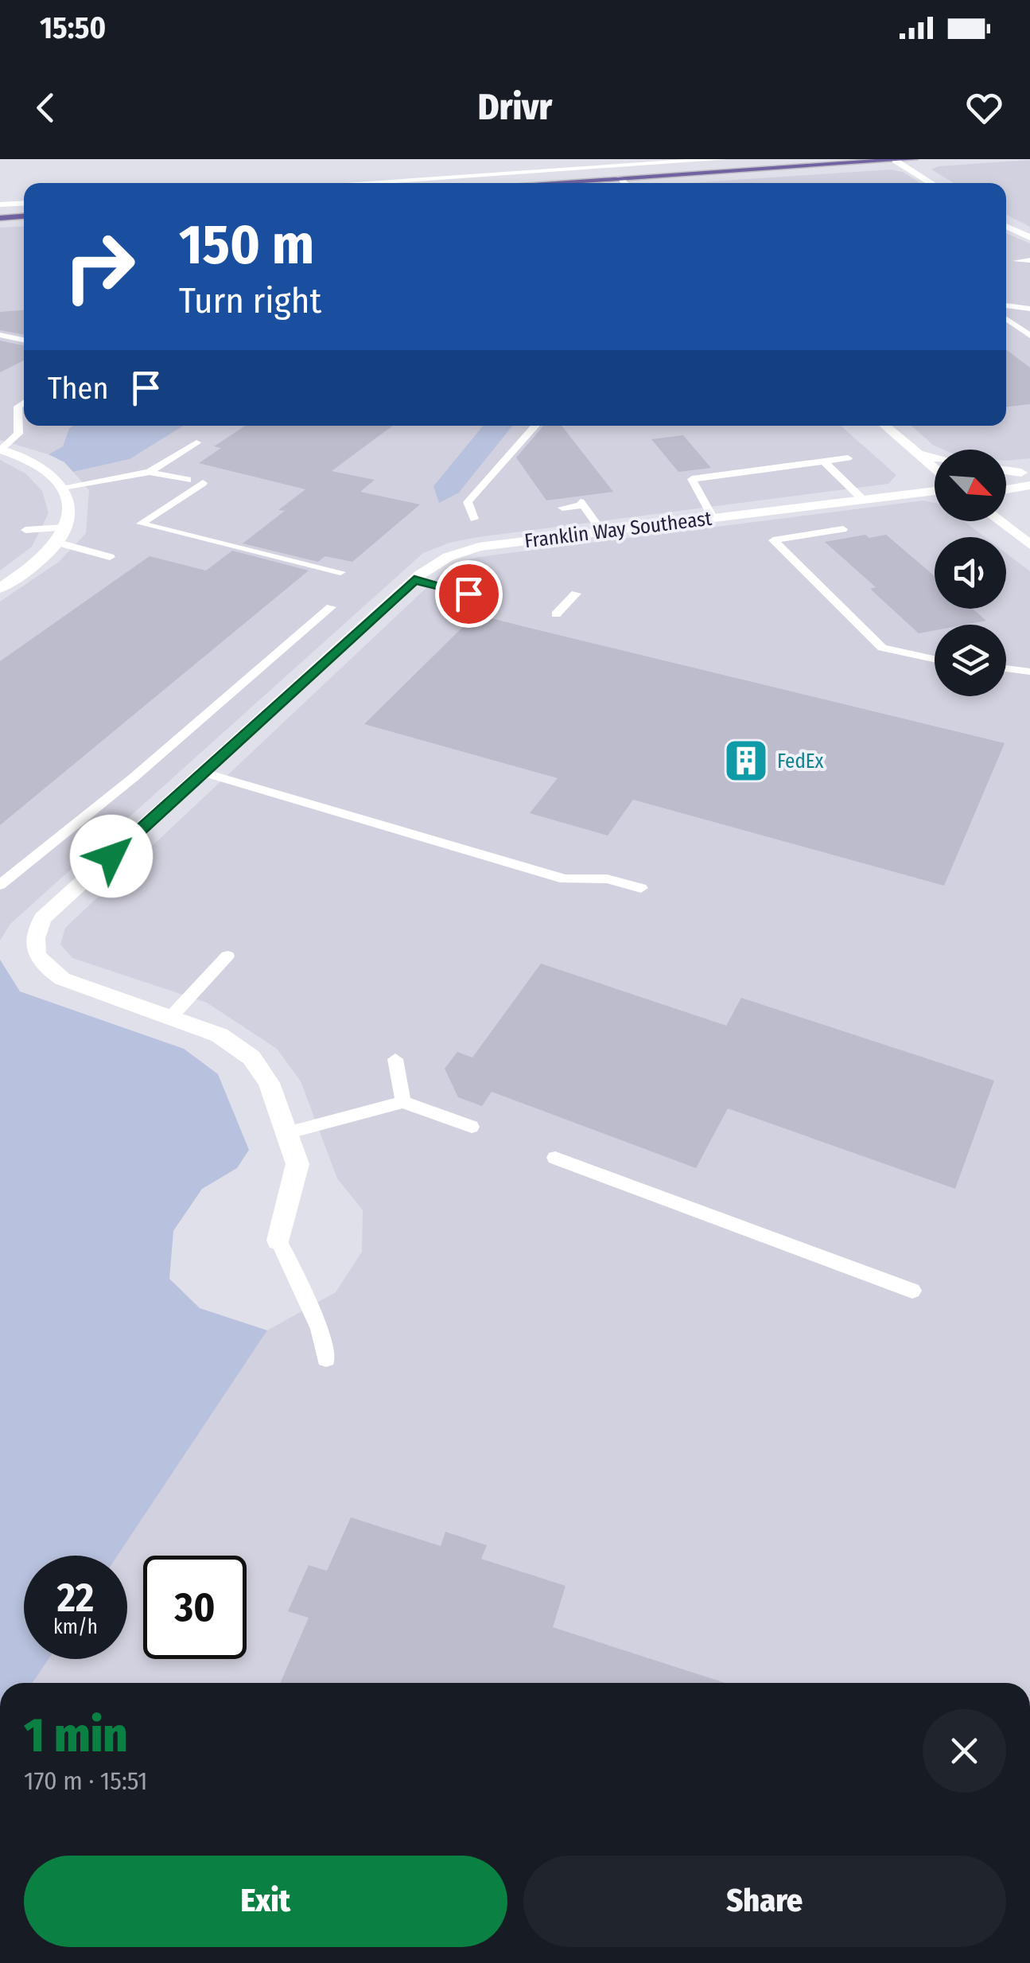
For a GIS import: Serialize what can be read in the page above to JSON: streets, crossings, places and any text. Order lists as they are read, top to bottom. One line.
{"streets":{"street":["Franklin Way Southeast"]},"places":{"building":["FedEx"]},"north":"bottom right","page":{"status":"15:50","header":"Drivr","turn":["150 m","Turn right"],"then":"Then","speed":"22 km/h","limit":"30","heading":["1 min","170 m · 15:51"],"buttons":["Exit","Share"]}}
